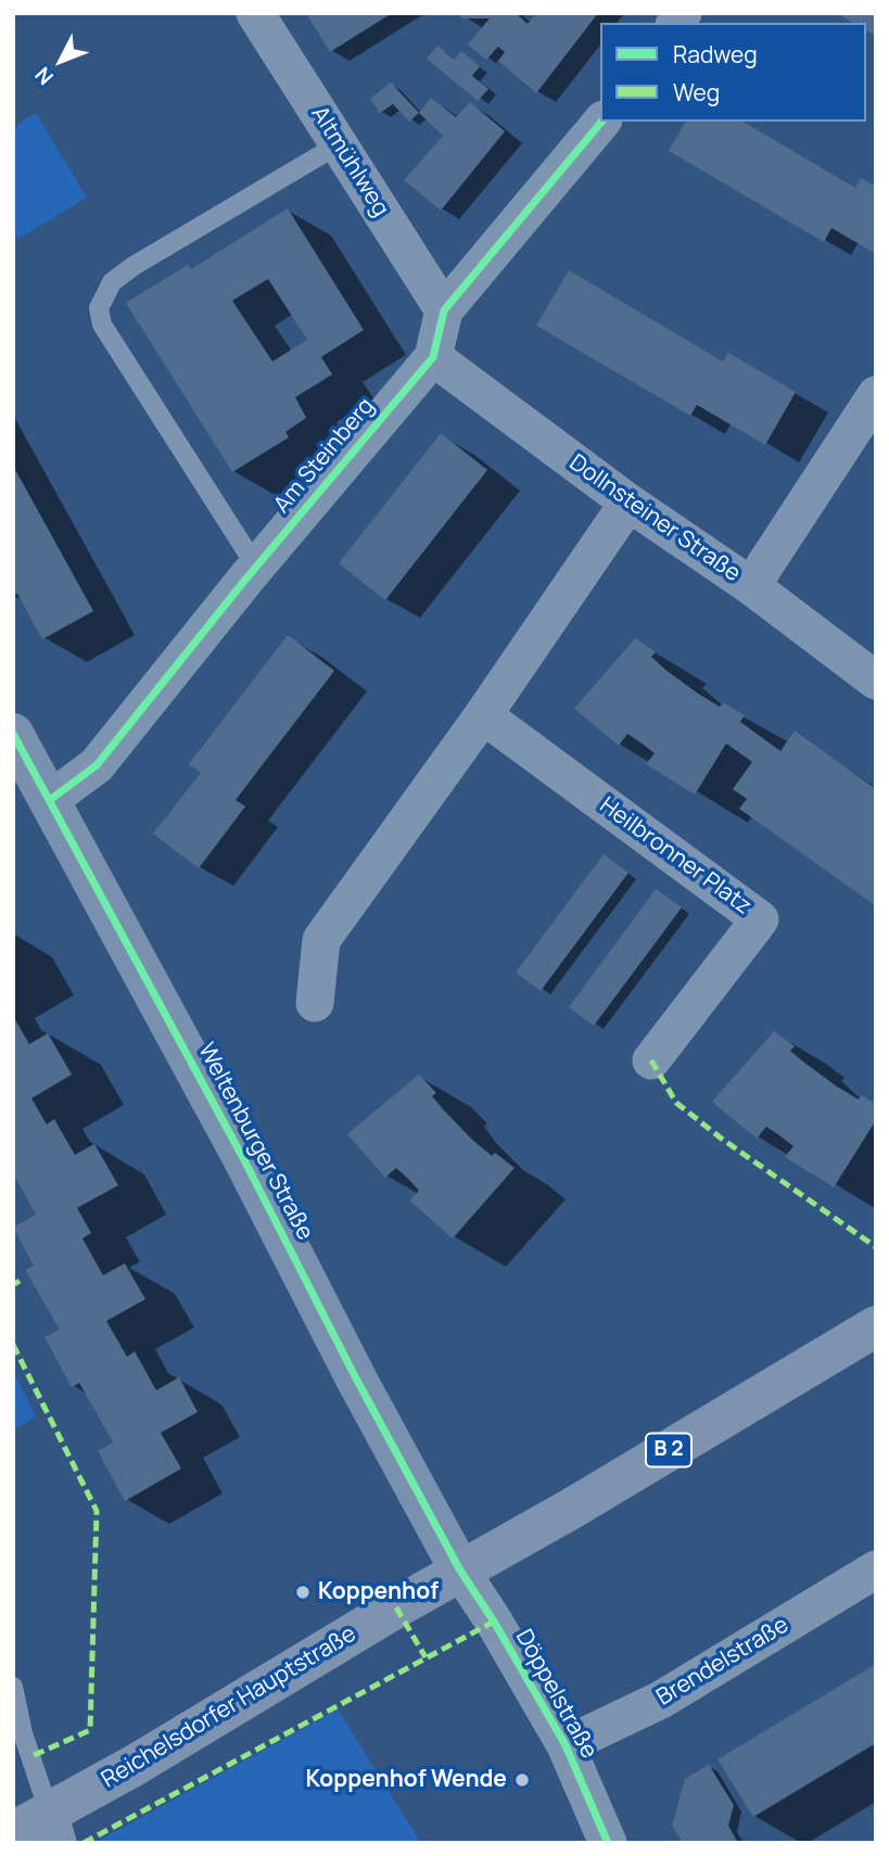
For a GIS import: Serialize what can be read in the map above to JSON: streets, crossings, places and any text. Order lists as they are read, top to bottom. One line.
{"streets":{"main road":["B 2","Reichelsdorfer Hauptstraße"],"street":["Altmühlweg","Am Steinberg","Dollnsteiner Straße","Heilbronner Platz","Weltenburger Straße","Brendelstraße","Döppelstraße"]},"crossings":[["Altmühlweg","Am Steinberg"],["Am Steinberg","Dollnsteiner Straße"],["Am Steinberg","Weltenburger Straße"],["Weltenburger Straße","Döppelstraße"],["Weltenburger Straße","Reichelsdorfer Hauptstraße"],["Brendelstraße","Döppelstraße"],["Döppelstraße","Reichelsdorfer Hauptstraße"]],"places":["Koppenhof","Koppenhof Wende"],"legend":["Radweg","Weg"],"north":"bottom left"}
